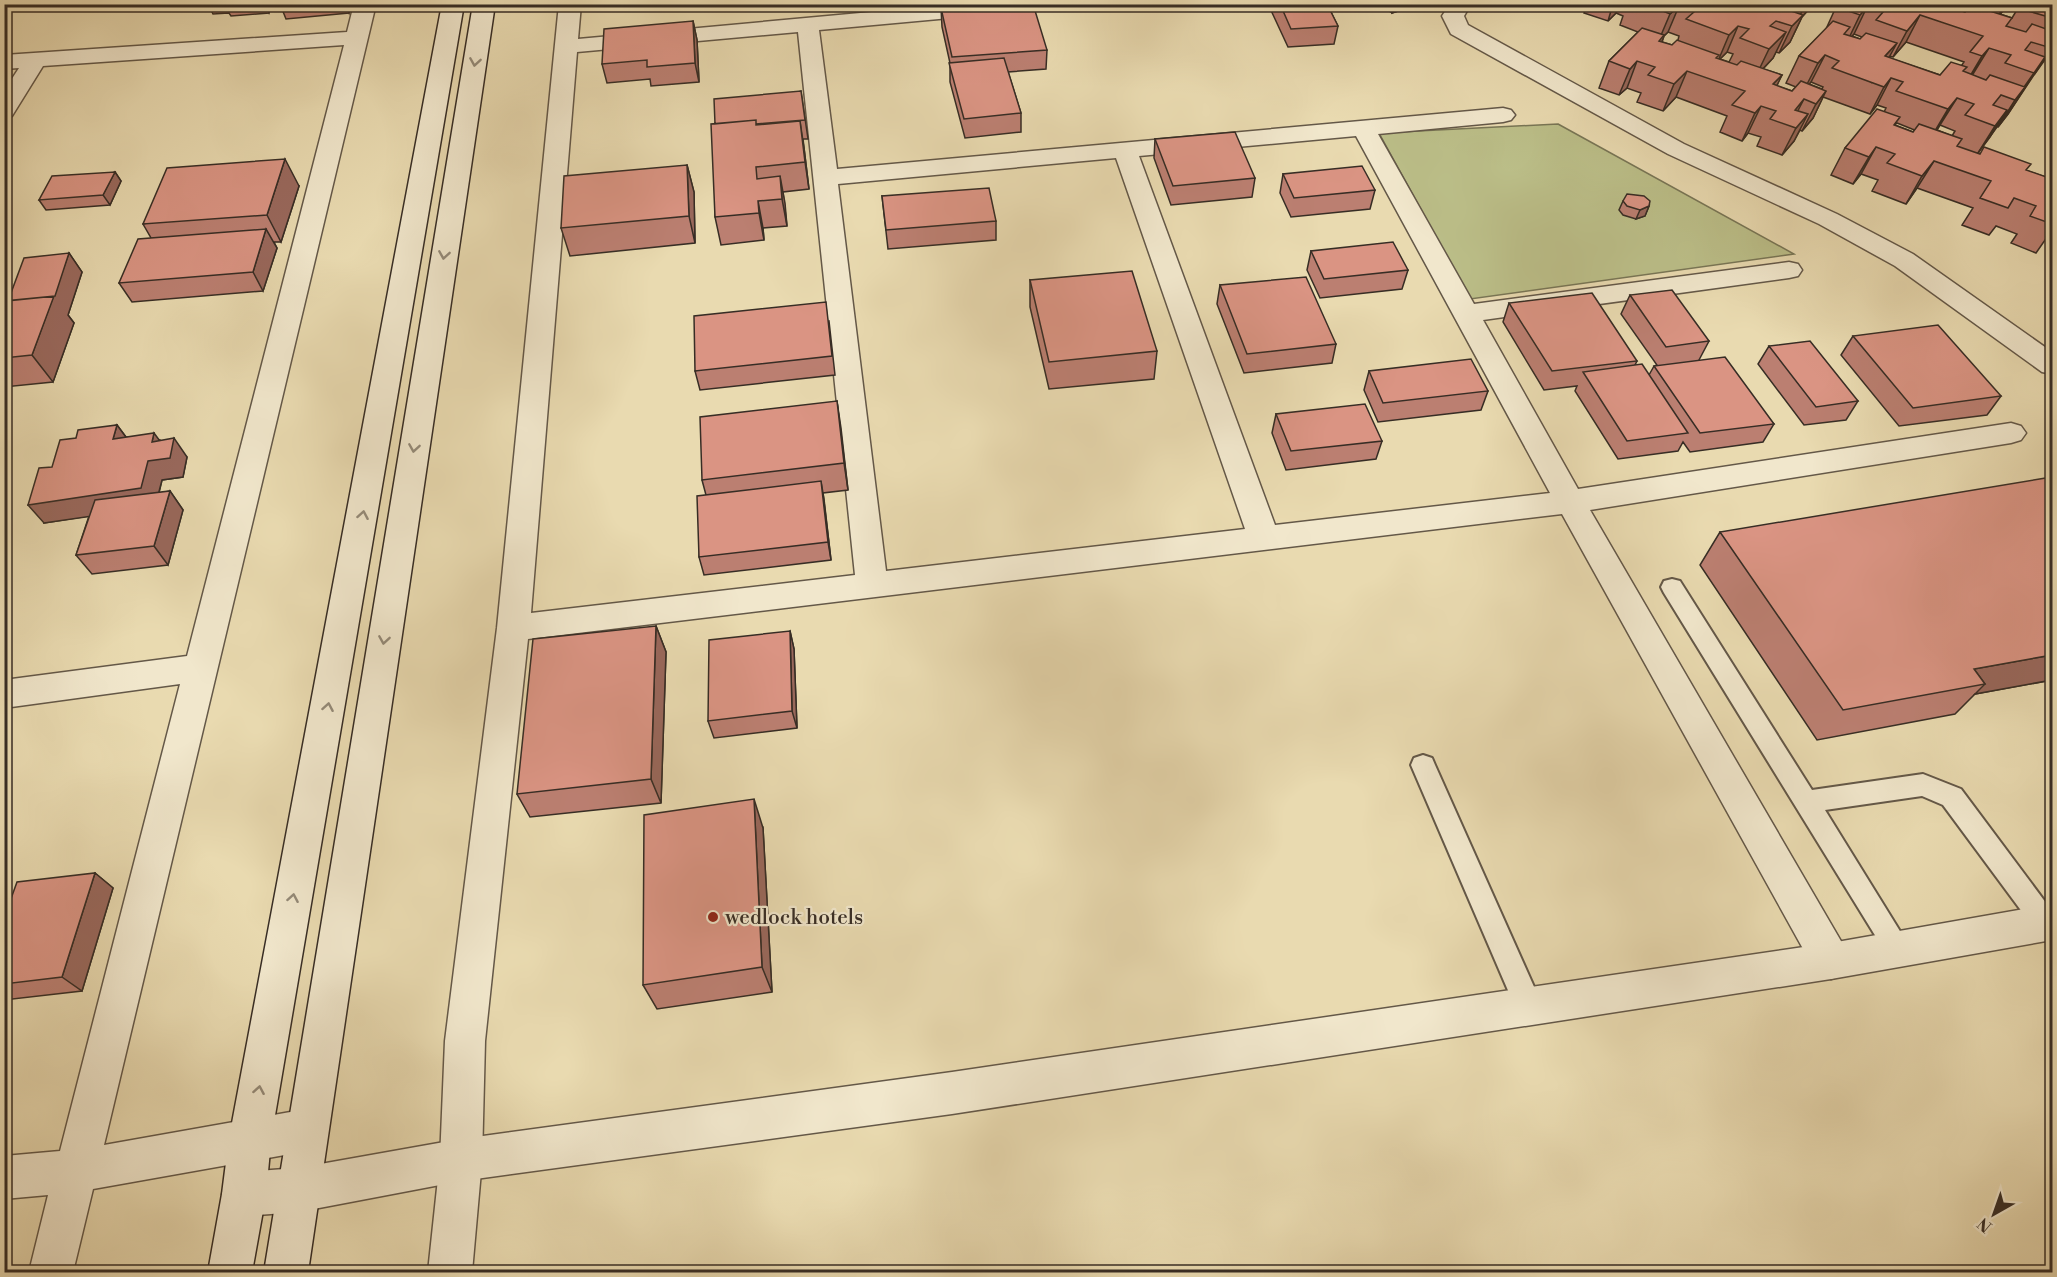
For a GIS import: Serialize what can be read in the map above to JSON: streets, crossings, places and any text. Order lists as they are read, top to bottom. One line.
{"places":["wedlock hotels"],"north":"bottom left"}
